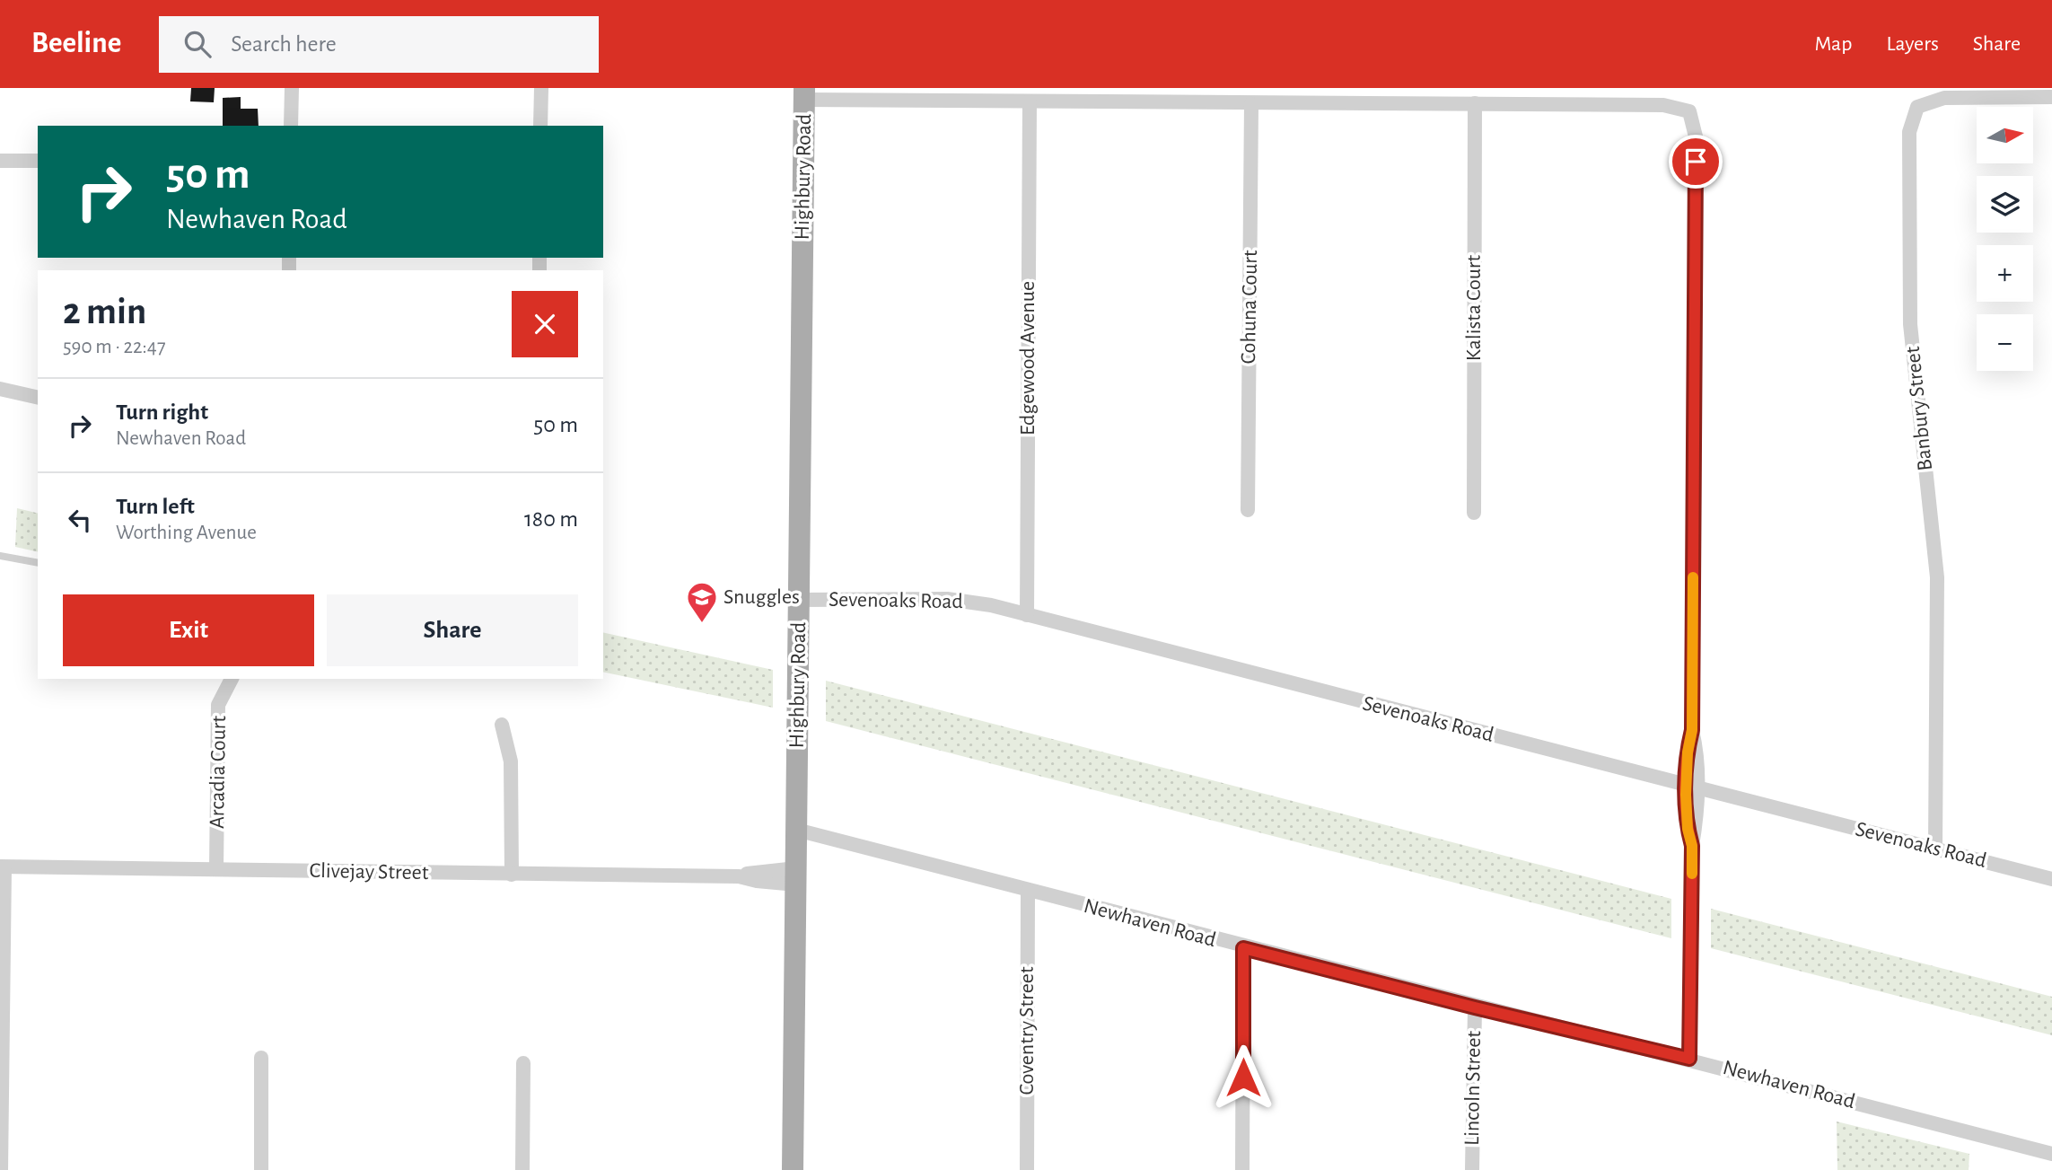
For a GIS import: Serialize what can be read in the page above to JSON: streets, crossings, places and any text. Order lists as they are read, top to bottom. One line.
{"streets":{"main road":["Highbury Road"],"street":["Cohuna Court","Kalista Court","Edgewood Avenue","Banbury Street","Sevenoaks Road","Arcadia Court","Clivejay Street","Newhaven Road","Coventry Street","Lincoln Street"]},"crossings":[["Highbury Road","Sevenoaks Road"],["Highbury Road","Clivejay Street"],["Highbury Road","Newhaven Road"],["Edgewood Avenue","Sevenoaks Road"],["Banbury Street","Sevenoaks Road"],["Arcadia Court","Clivejay Street"],["Newhaven Road","Coventry Street"],["Newhaven Road","Lincoln Street"]],"places":{"school or university":["Snuggles"]},"north":"right","page":{"header":"Beeline","search":"Search here","nav":["Map","Layers","Share"],"map_buttons":["+","−"],"turn":["50 m","Newhaven Road"],"heading":["2 min","590 m · 22:47"],"list":[{"name":"Turn right","note":"Newhaven Road","value":"50 m"},{"name":"Turn left","note":"Worthing Avenue","value":"180 m"}],"buttons":["Exit","Share"]}}
